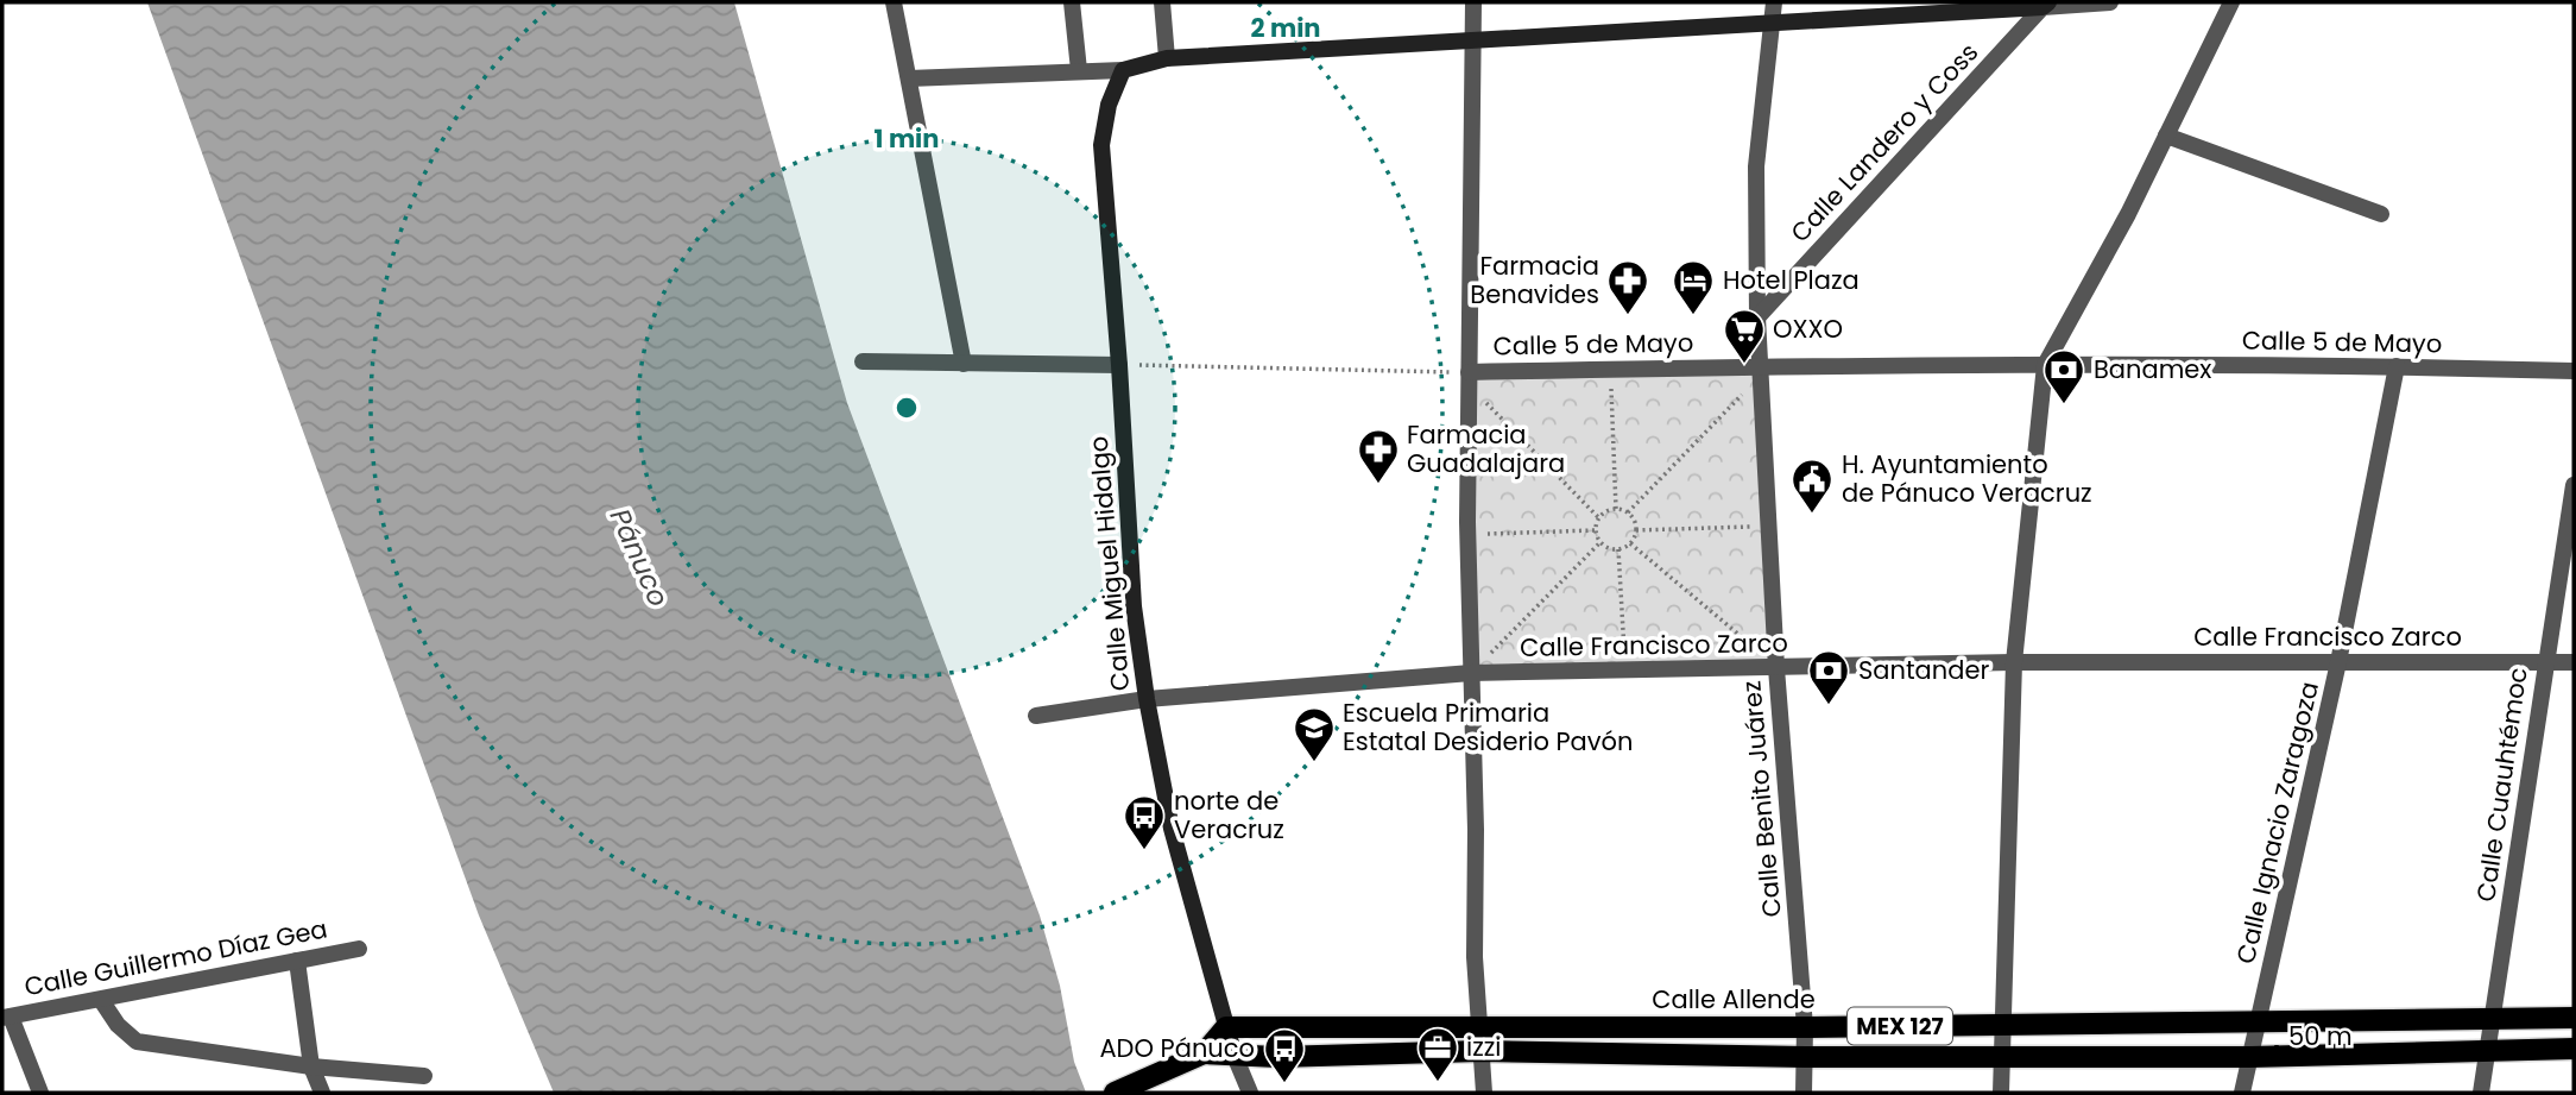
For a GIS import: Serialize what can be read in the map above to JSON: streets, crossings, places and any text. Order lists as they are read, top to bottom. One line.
{"streets":{"main road":["Calle Allende","MEX 127"],"street":["Calle Landero y Coss","Calle 5 de Mayo","Calle Miguel Hidalgo","Calle Francisco Zarco","Calle Cuauhtémoc","Calle Benito Juárez","Calle Ignacio Zaragoza","Calle Guillermo Díaz Gea"]},"crossings":[["Calle Landero y Coss","Calle Benito Juárez"],["Calle 5 de Mayo","Calle Miguel Hidalgo"],["Calle 5 de Mayo","Calle Benito Juárez"],["Calle 5 de Mayo","Calle Ignacio Zaragoza"],["Calle Miguel Hidalgo","Calle Francisco Zarco"],["Calle Miguel Hidalgo","Calle Allende"],["Calle Miguel Hidalgo","MEX 127"],["Calle Francisco Zarco","Calle Cuauhtémoc"],["Calle Francisco Zarco","Calle Benito Juárez"],["Calle Francisco Zarco","Calle Ignacio Zaragoza"],["Calle Cuauhtémoc","Calle Allende"],["Calle Cuauhtémoc","MEX 127"],["Calle Benito Juárez","Calle Allende"],["Calle Benito Juárez","MEX 127"],["Calle Ignacio Zaragoza","Calle Allende"],["Calle Ignacio Zaragoza","MEX 127"],["Calle Allende","MEX 127"]],"water":["Pánuco"],"places":{"pharmacy":["Farmacia Benavides","Farmacia Guadalajara"],"hotel":["Hotel Plaza"],"supermarket":["OXXO"],"bank":["Banamex","Santander"],"public building":["H. Ayuntamiento de Pánuco Veracruz"],"school or university":["Escuela Primaria Estatal Desiderio Pavón"],"bus stop":["norte de Veracruz","ADO Pánuco"],"office":["izzi"]},"scale_bar":"50 m","rings":["2 min","1 min"]}
